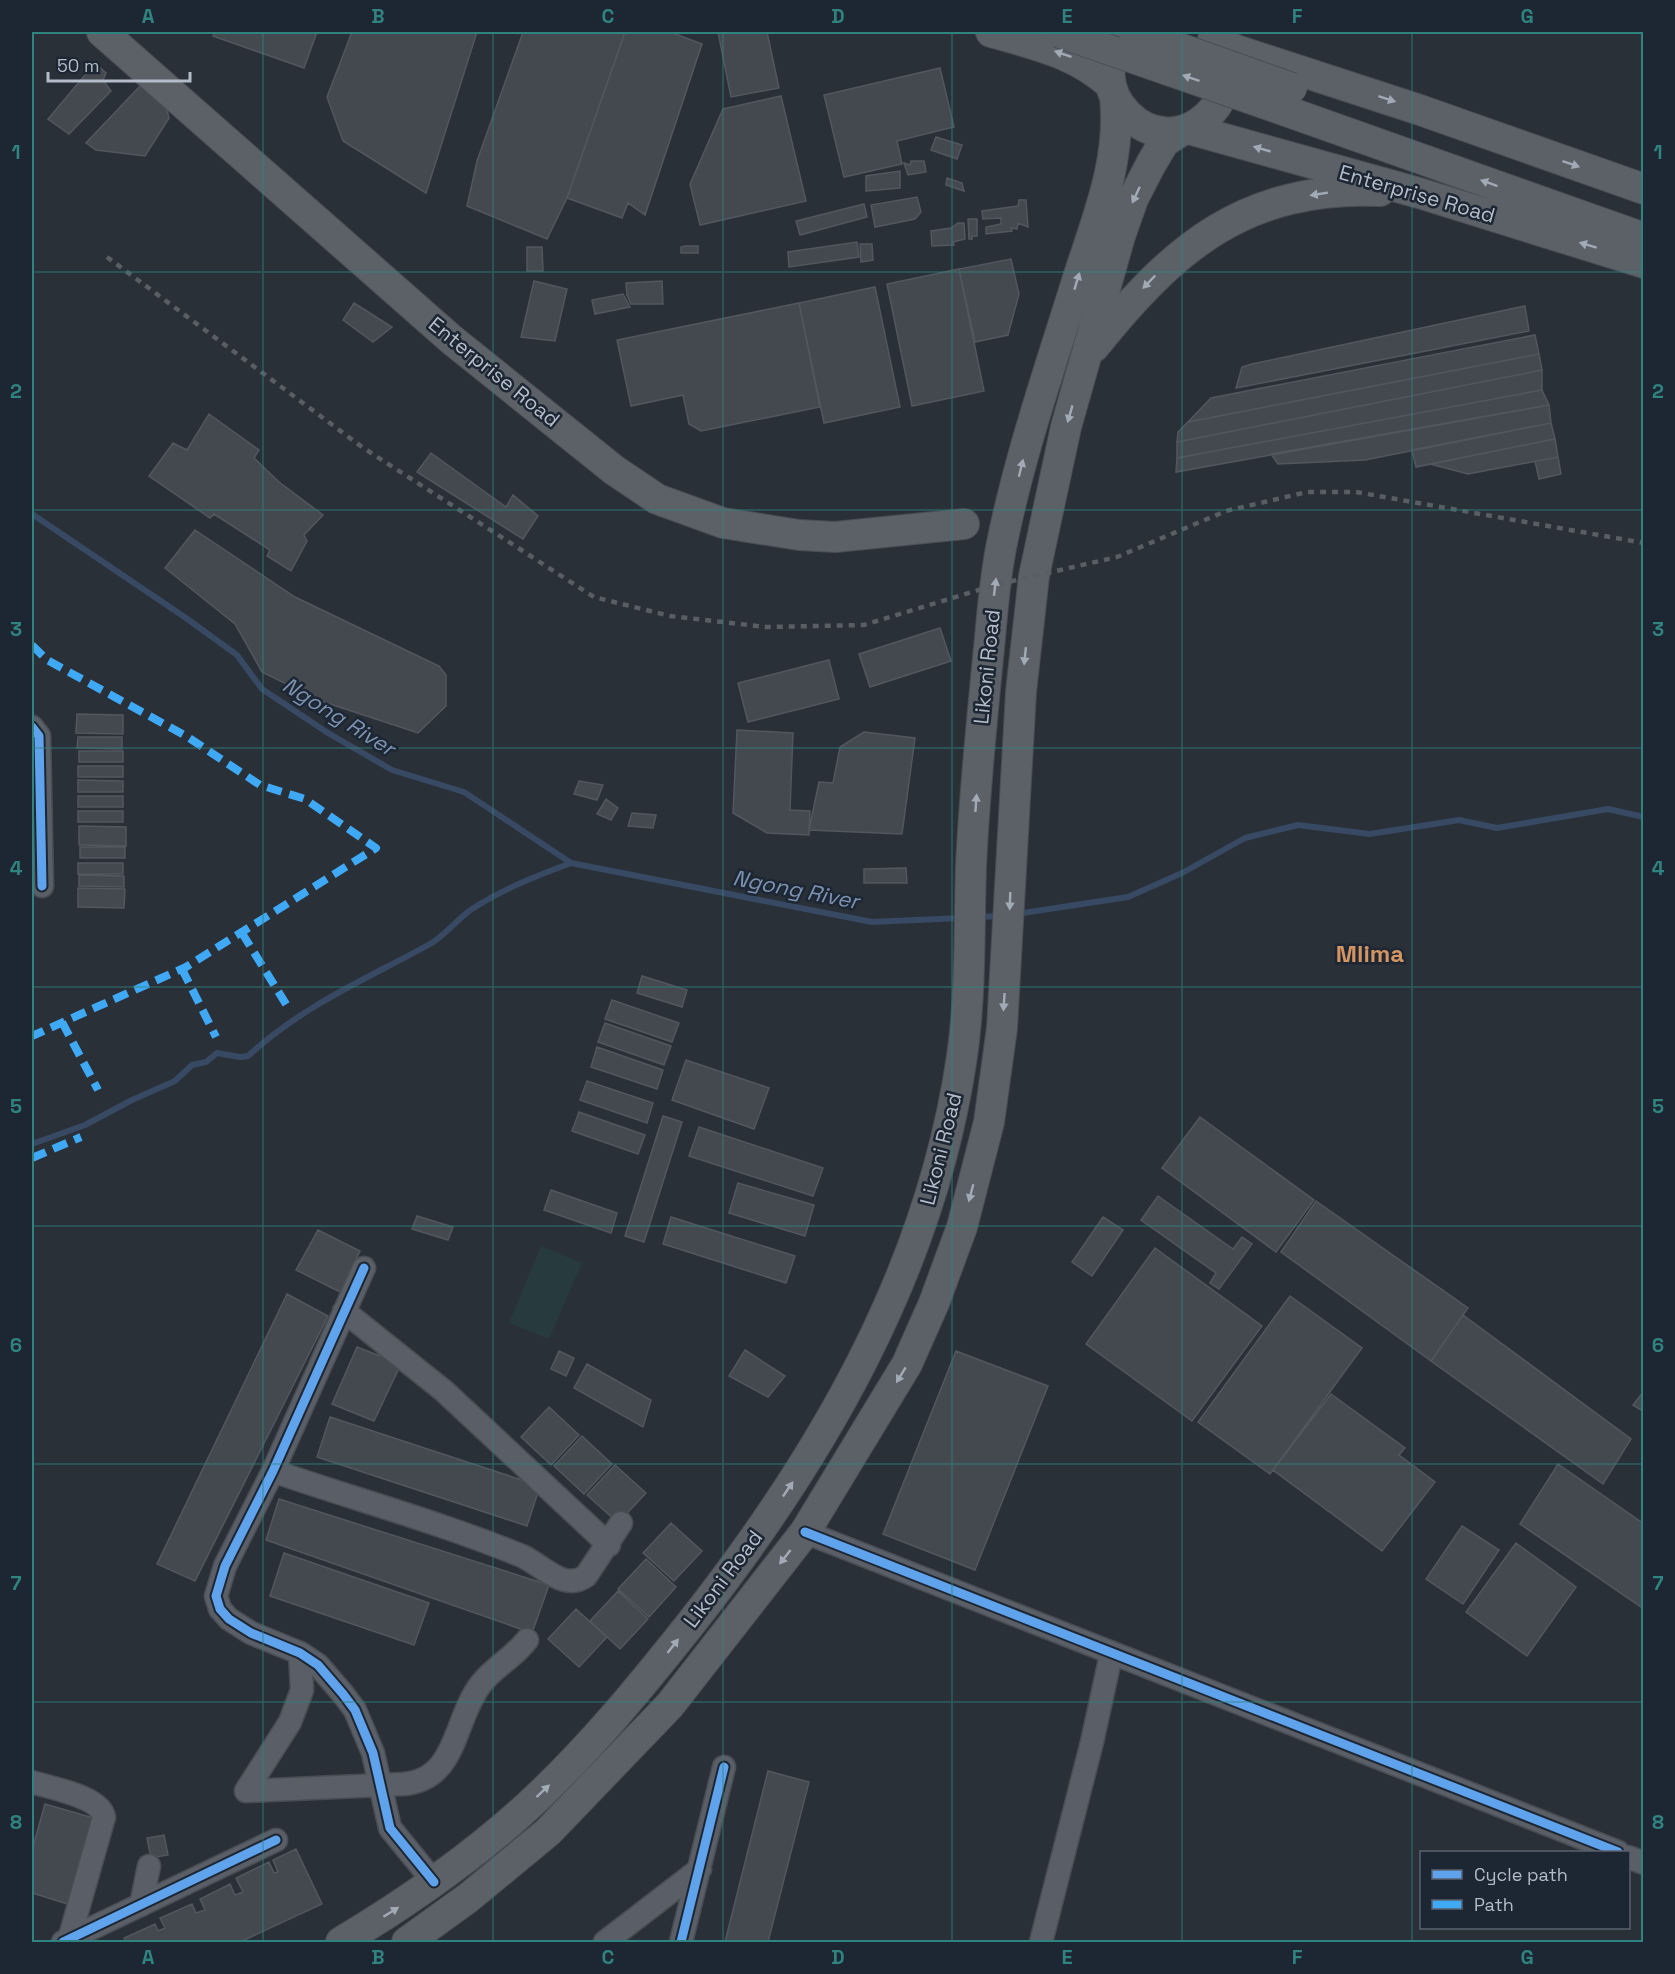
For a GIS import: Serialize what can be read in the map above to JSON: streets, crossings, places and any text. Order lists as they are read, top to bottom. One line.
{"streets":{"main road":["Enterprise Road","Likoni Road"]},"crossings":[["Enterprise Road","Likoni Road"]],"districts":["Mlima"],"water":["Ngong River"],"legend":["Cycle path","Path"],"scale_bar":"50 m","grid":{"columns":["A","B","C","D","E","F","G"],"rows":["1","2","3","4","5","6","7","8"]}}
